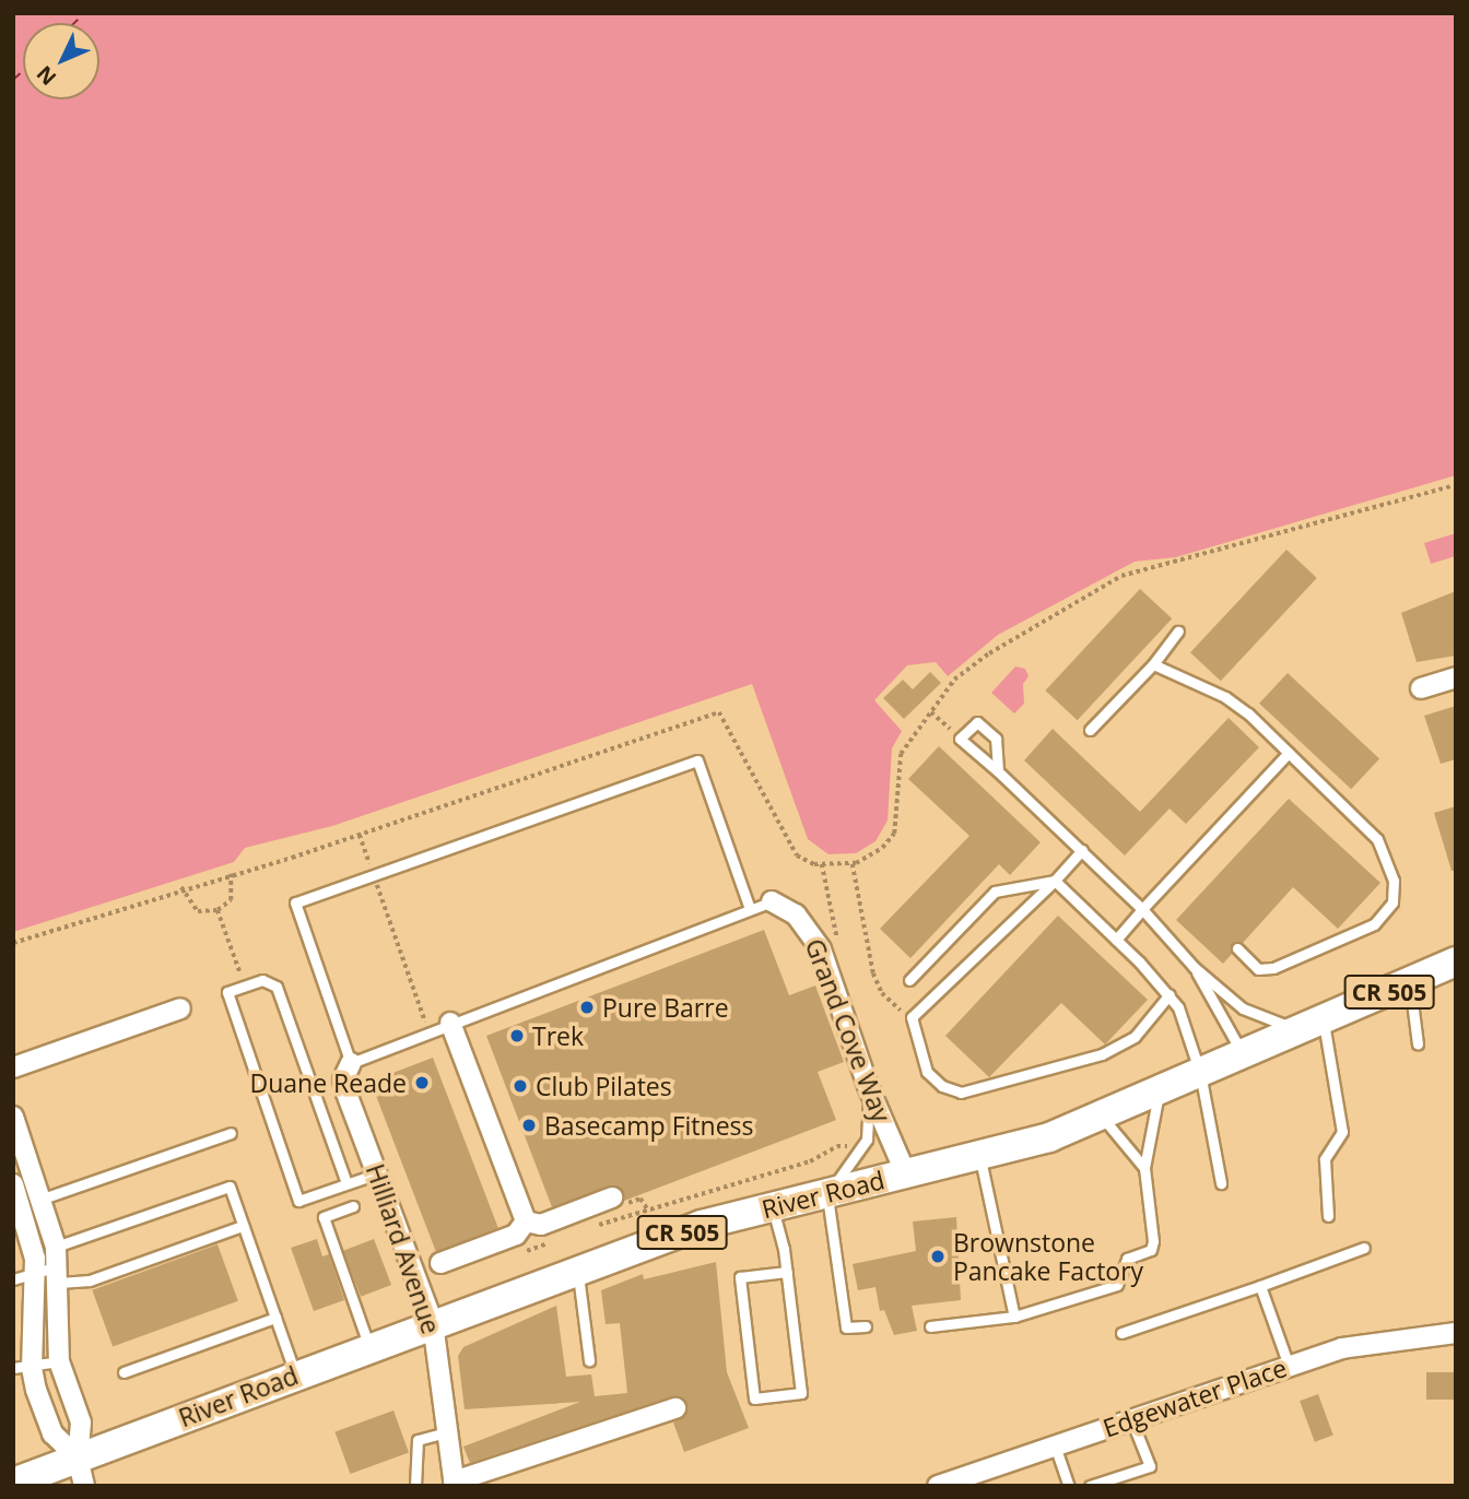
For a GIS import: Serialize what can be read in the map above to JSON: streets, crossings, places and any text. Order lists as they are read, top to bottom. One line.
{"streets":{"main road":["CR 505","River Road"],"street":["Grand Cove Way","Hilliard Avenue","Edgewater Place"]},"crossings":[["Grand Cove Way","River Road"],["River Road","Hilliard Avenue"]],"places":["Pure Barre","Trek","Duane Reade","Club Pilates","Basecamp Fitness","Brownstone Pancake Factory"],"north":"bottom left"}
